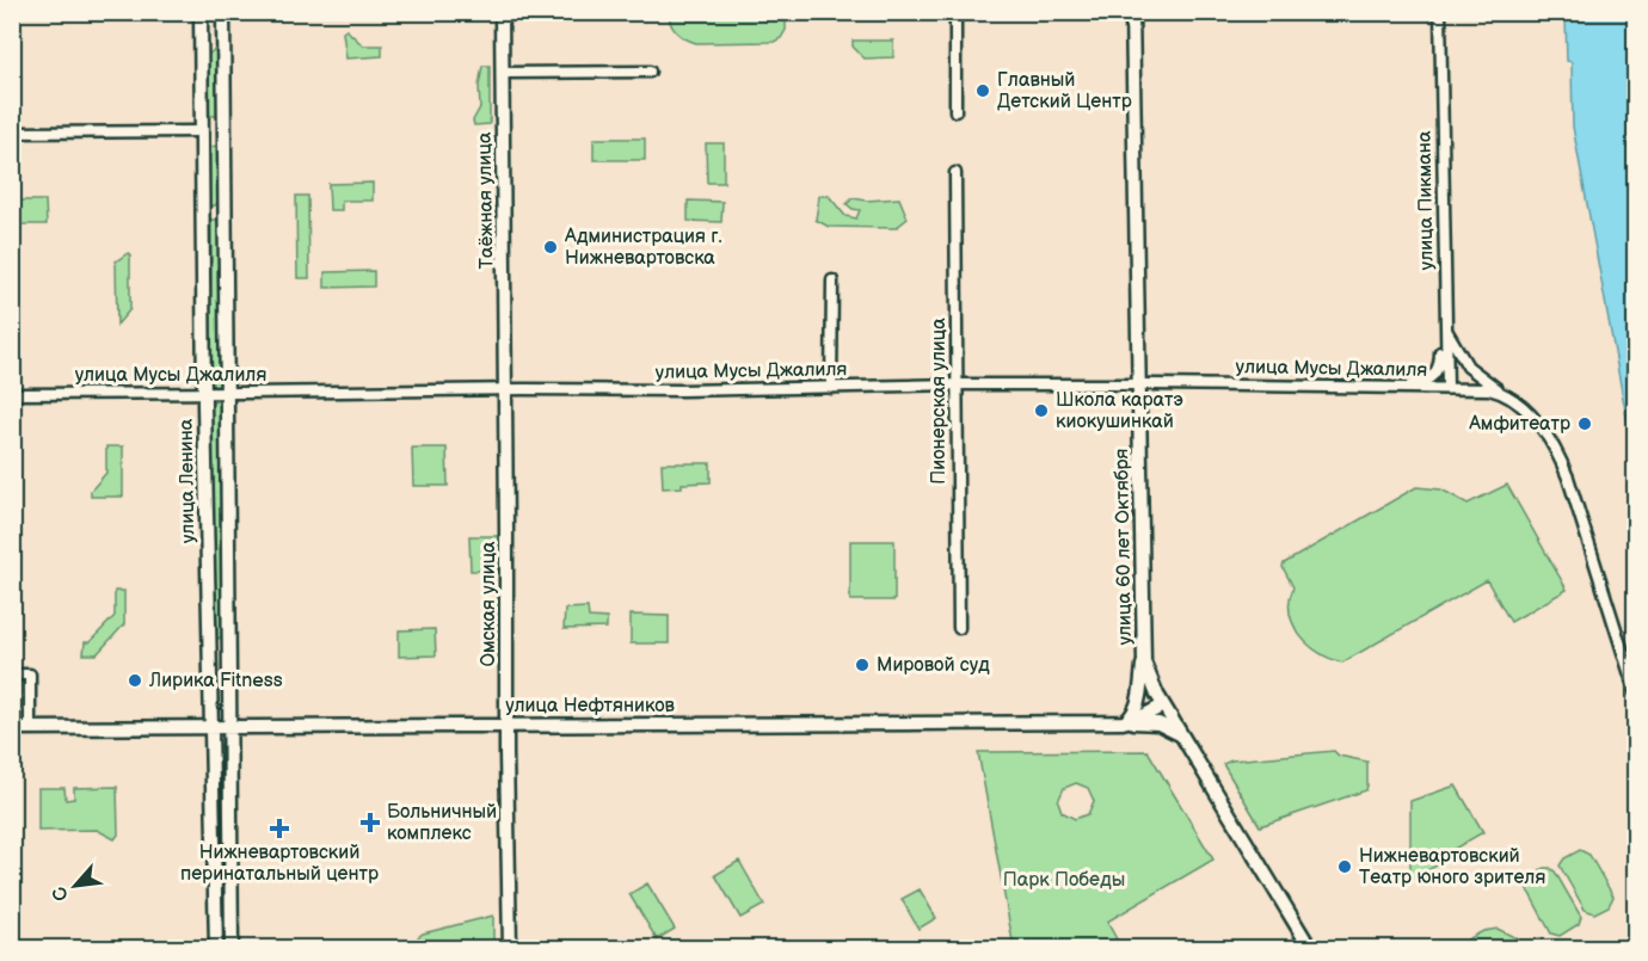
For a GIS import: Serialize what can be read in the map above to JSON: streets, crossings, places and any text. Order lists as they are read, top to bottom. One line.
{"streets":{"main road":["Таёжная улица","улица Ленина","улица 60 лет Октября","Омская улица","улица Нефтяников"],"street":["улица Пикмана","улица Мусы Джалиля","Пионерская улица"]},"crossings":[["Таёжная улица","улица Мусы Джалиля"],["Таёжная улица","Омская улица"],["улица Пикмана","улица Мусы Джалиля"],["улица Мусы Джалиля","Пионерская улица"],["улица Мусы Джалиля","улица Ленина"],["улица Мусы Джалиля","улица 60 лет Октября"],["улица Мусы Джалиля","Омская улица"],["улица Ленина","улица Нефтяников"],["улица 60 лет Октября","улица Нефтяников"],["Омская улица","улица Нефтяников"]],"parks":["Парк Победы"],"places":{"other":["Главный Детский Центр","Администрация г. Нижневартовска","Школа каратэ киокушинкай","Амфитеатр","Мировой суд","Лирика Fitness","Нижневартовский Театр юного зрителя"],"health":["Больничный комплекс","Нижневартовский перинатальный центр"]},"north":"bottom left"}
